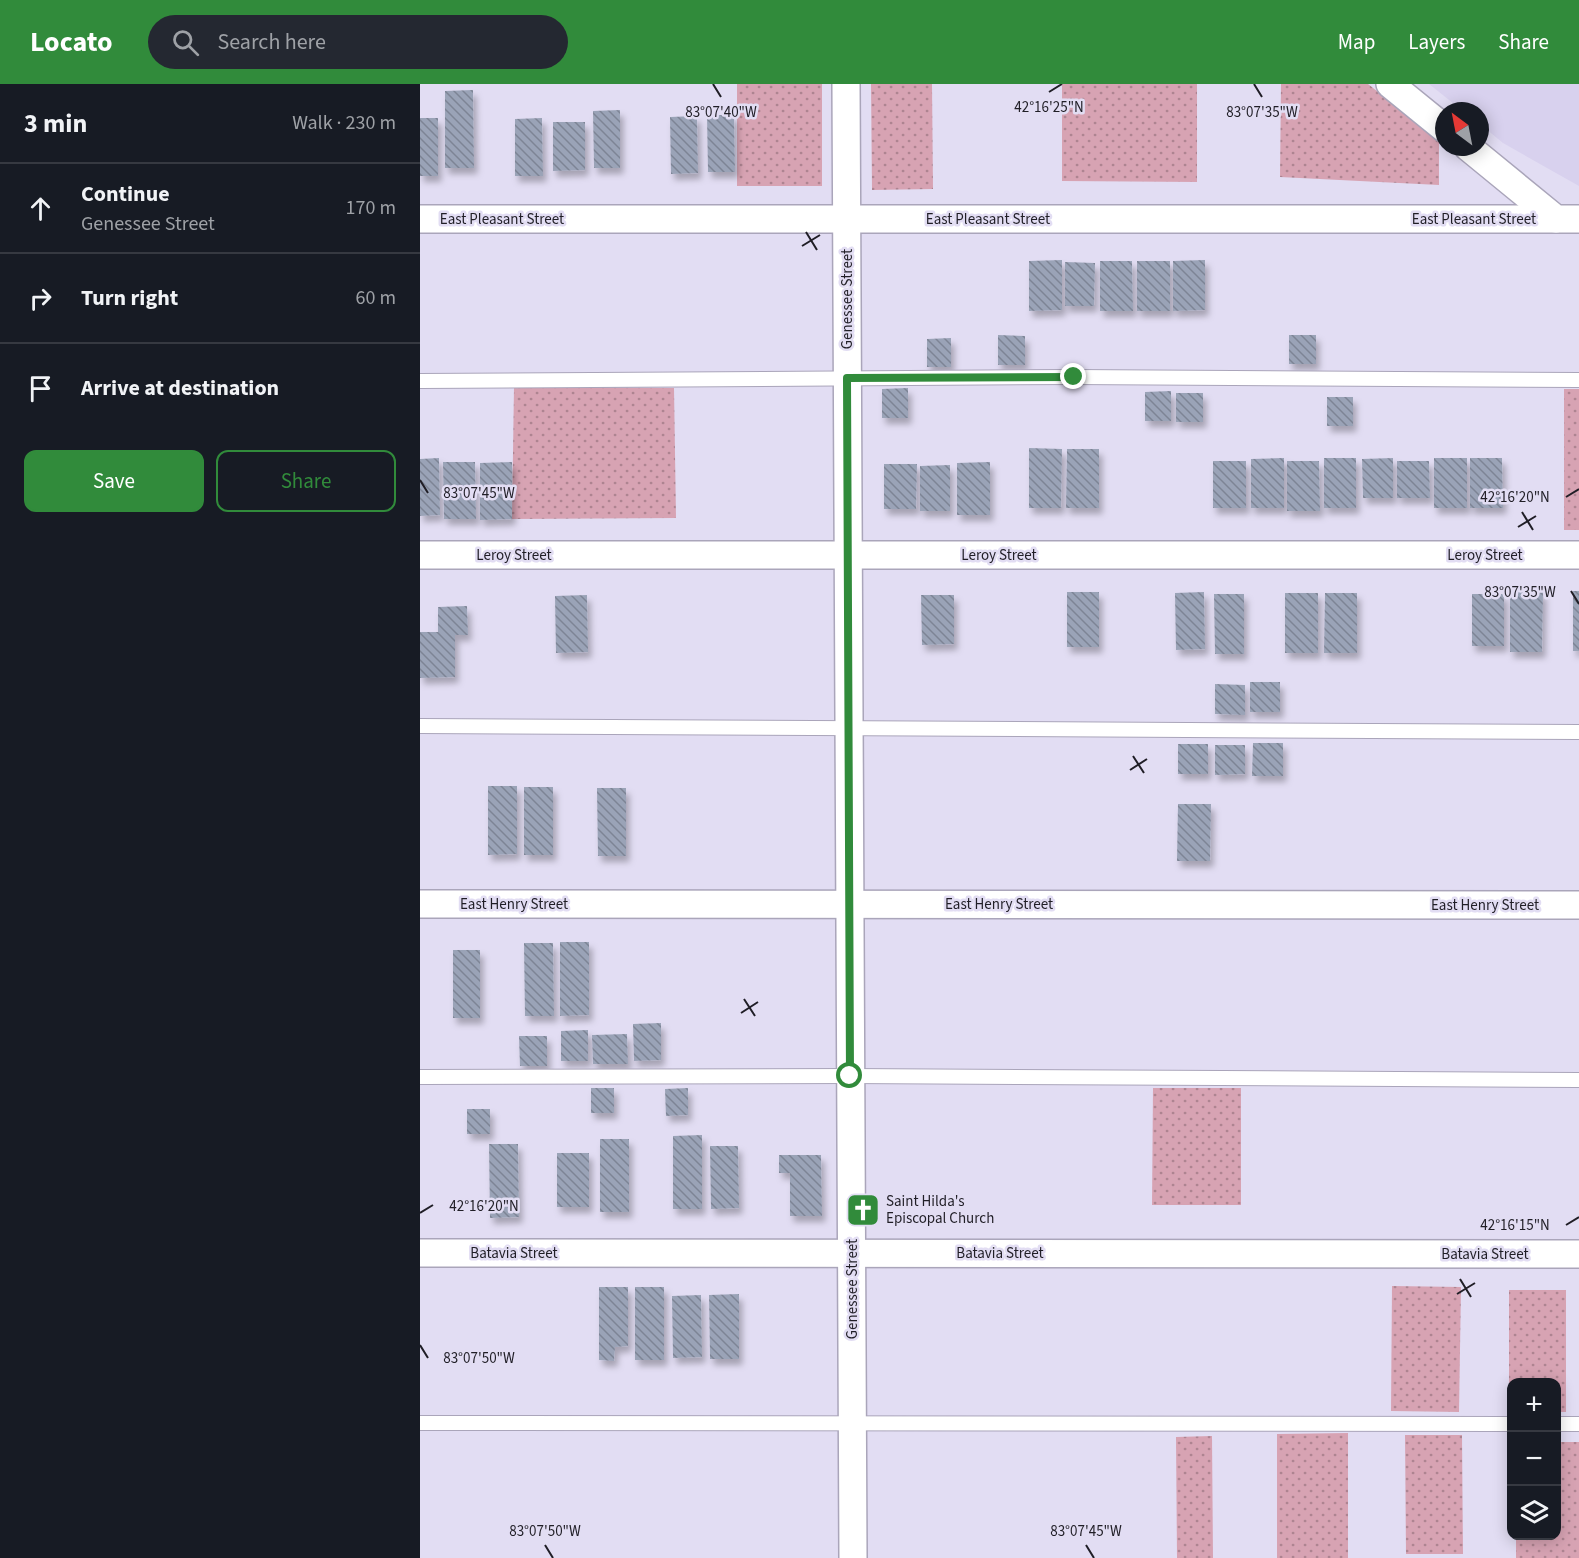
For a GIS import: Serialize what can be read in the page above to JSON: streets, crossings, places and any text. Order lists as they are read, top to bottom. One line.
{"streets":{"street":["East Pleasant Street","Genessee Street","Leroy Street","East Henry Street","Batavia Street"]},"crossings":[["East Pleasant Street","Genessee Street"],["Genessee Street","Leroy Street"],["Genessee Street","East Henry Street"],["Genessee Street","Batavia Street"]],"places":{"church":["Saint Hilda's Episcopal Church"]},"north":"top left","page":{"header":"Locato","search":"Search here","nav":["Map","Layers","Share"],"heading":["3 min","Walk · 230 m"],"list":[["Continue","Genessee Street","170 m"],["Turn right","60 m"],"Arrive at destination"],"buttons":["Save","Share"],"map_buttons":["+","−"]},"coordinates":["42°16'25\"N","83°07'40\"W","83°07'35\"W","83°07'45\"W","42°16'20\"N","42°16'15\"N","83°07'50\"W"]}
